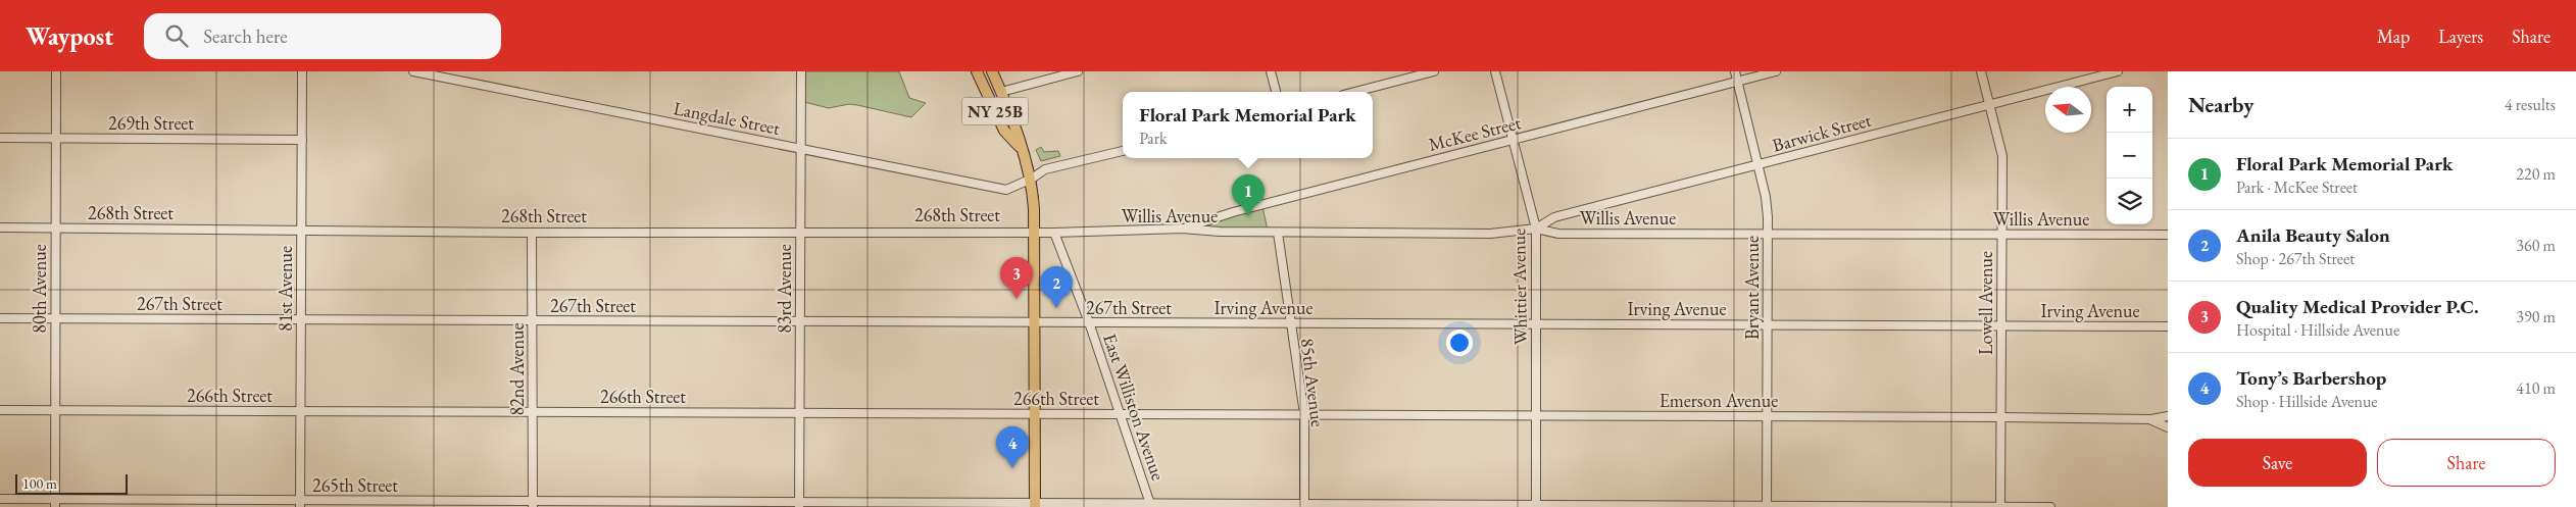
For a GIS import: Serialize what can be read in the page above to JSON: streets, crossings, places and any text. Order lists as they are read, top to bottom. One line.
{"streets":{"main road":["NY 25B"],"street":["Langdale Street","269th Street","Barwick Street","McKee Street","268th Street","Willis Avenue","Whittier Avenue","Bryant Avenue","80th Avenue","81st Avenue","83rd Avenue","Lowell Avenue","267th Street","Irving Avenue","82nd Avenue","85th Avenue","266th Street","Emerson Avenue","East Williston Avenue","265th Street"]},"crossings":[["NY 25B","Langdale Street"],["NY 25B","268th Street"],["NY 25B","267th Street"],["NY 25B","266th Street"],["NY 25B","265th Street"],["Langdale Street","83rd Avenue"],["269th Street","80th Avenue"],["269th Street","81st Avenue"],["Barwick Street","Willis Avenue"],["Barwick Street","Whittier Avenue"],["Barwick Street","Bryant Avenue"],["Barwick Street","Lowell Avenue"],["McKee Street","Willis Avenue"],["McKee Street","Whittier Avenue"],["McKee Street","Bryant Avenue"],["268th Street","Willis Avenue"],["268th Street","80th Avenue"],["268th Street","81st Avenue"],["268th Street","83rd Avenue"],["268th Street","82nd Avenue"],["268th Street","East Williston Avenue"],["Willis Avenue","Whittier Avenue"],["Willis Avenue","Bryant Avenue"],["Willis Avenue","Lowell Avenue"],["Willis Avenue","85th Avenue"],["Whittier Avenue","Irving Avenue"],["Whittier Avenue","Emerson Avenue"],["Whittier Avenue","265th Street"],["Bryant Avenue","Irving Avenue"],["Bryant Avenue","Emerson Avenue"],["Bryant Avenue","265th Street"],["80th Avenue","267th Street"],["80th Avenue","266th Street"],["80th Avenue","265th Street"],["81st Avenue","267th Street"],["81st Avenue","266th Street"],["81st Avenue","265th Street"],["83rd Avenue","267th Street"],["83rd Avenue","266th Street"],["83rd Avenue","265th Street"],["Lowell Avenue","Irving Avenue"],["Lowell Avenue","Emerson Avenue"],["Lowell Avenue","265th Street"],["267th Street","Irving Avenue"],["267th Street","82nd Avenue"],["267th Street","East Williston Avenue"],["Irving Avenue","85th Avenue"],["82nd Avenue","266th Street"],["82nd Avenue","265th Street"],["85th Avenue","Emerson Avenue"],["85th Avenue","265th Street"],["266th Street","Emerson Avenue"],["266th Street","East Williston Avenue"],["East Williston Avenue","265th Street"]],"scale_bar":"100 m","north":"left","page":{"header":"Waypost","search":"Search here","nav":["Map","Layers","Share"],"heading":["Nearby","4 results"],"map_buttons":["+","−"],"popup":["Floral Park Memorial Park","Park"],"list":[{"mark":"1","name":"Floral Park Memorial Park","note":"Park · McKee Street","value":"220 m"},{"mark":"2","name":"Anila Beauty Salon","note":"Shop · 267th Street","value":"360 m"},{"mark":"3","name":"Quality Medical Provider P.C.","note":"Hospital · Hillside Avenue","value":"390 m"},{"mark":"4","name":"Tony’s Barbershop","note":"Shop · Hillside Avenue","value":"410 m"}],"pins":["1","3","2","4"],"buttons":["Save","Share"],"scale":"100 m"}}
